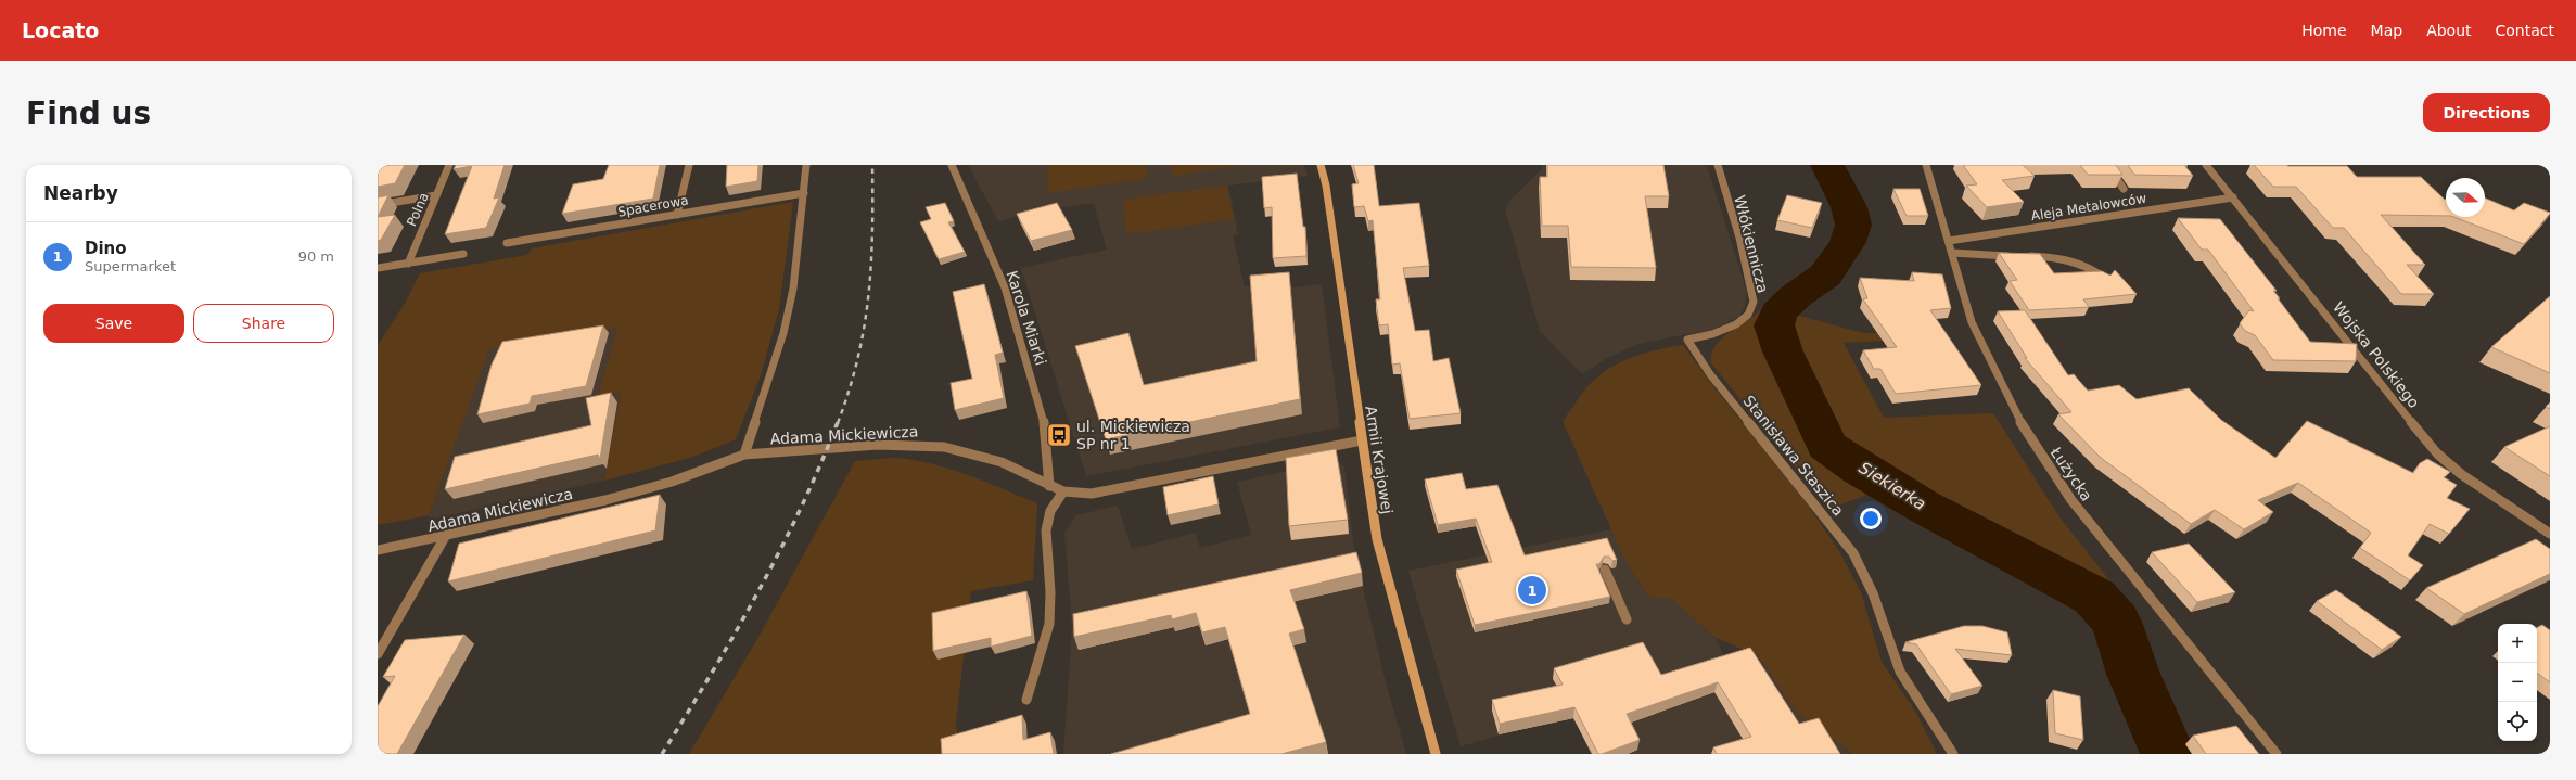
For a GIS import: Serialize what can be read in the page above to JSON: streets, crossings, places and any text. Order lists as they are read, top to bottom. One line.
{"streets":{"main road":["Armii Krajowej"],"street":["Spacerowa","Aleja Metalowców","Polna","Włókiennicza","Karola Miarki","Wojska Polskiego","Adama Mickiewicza","Stanisława Staszica","Łużycka"]},"crossings":[["Aleja Metalowców","Wojska Polskiego"],["Aleja Metalowców","Łużycka"],["Włókiennicza","Stanisława Staszica"],["Karola Miarki","Adama Mickiewicza"],["Adama Mickiewicza","Armii Krajowej"]],"water":["Siekierka"],"places":{"bus stop":["ul. Mickiewicza SP nr 1"]},"north":"right","page":{"header":"Locato","nav":["Home","Map","About","Contact"],"buttons":["Directions",["Save","Share"]],"title":"Find us","heading":"Nearby","list":[{"mark":"1","name":"Dino","note":"Supermarket","value":"90 m"}],"pins":"1","map_buttons":["+","−"]}}
